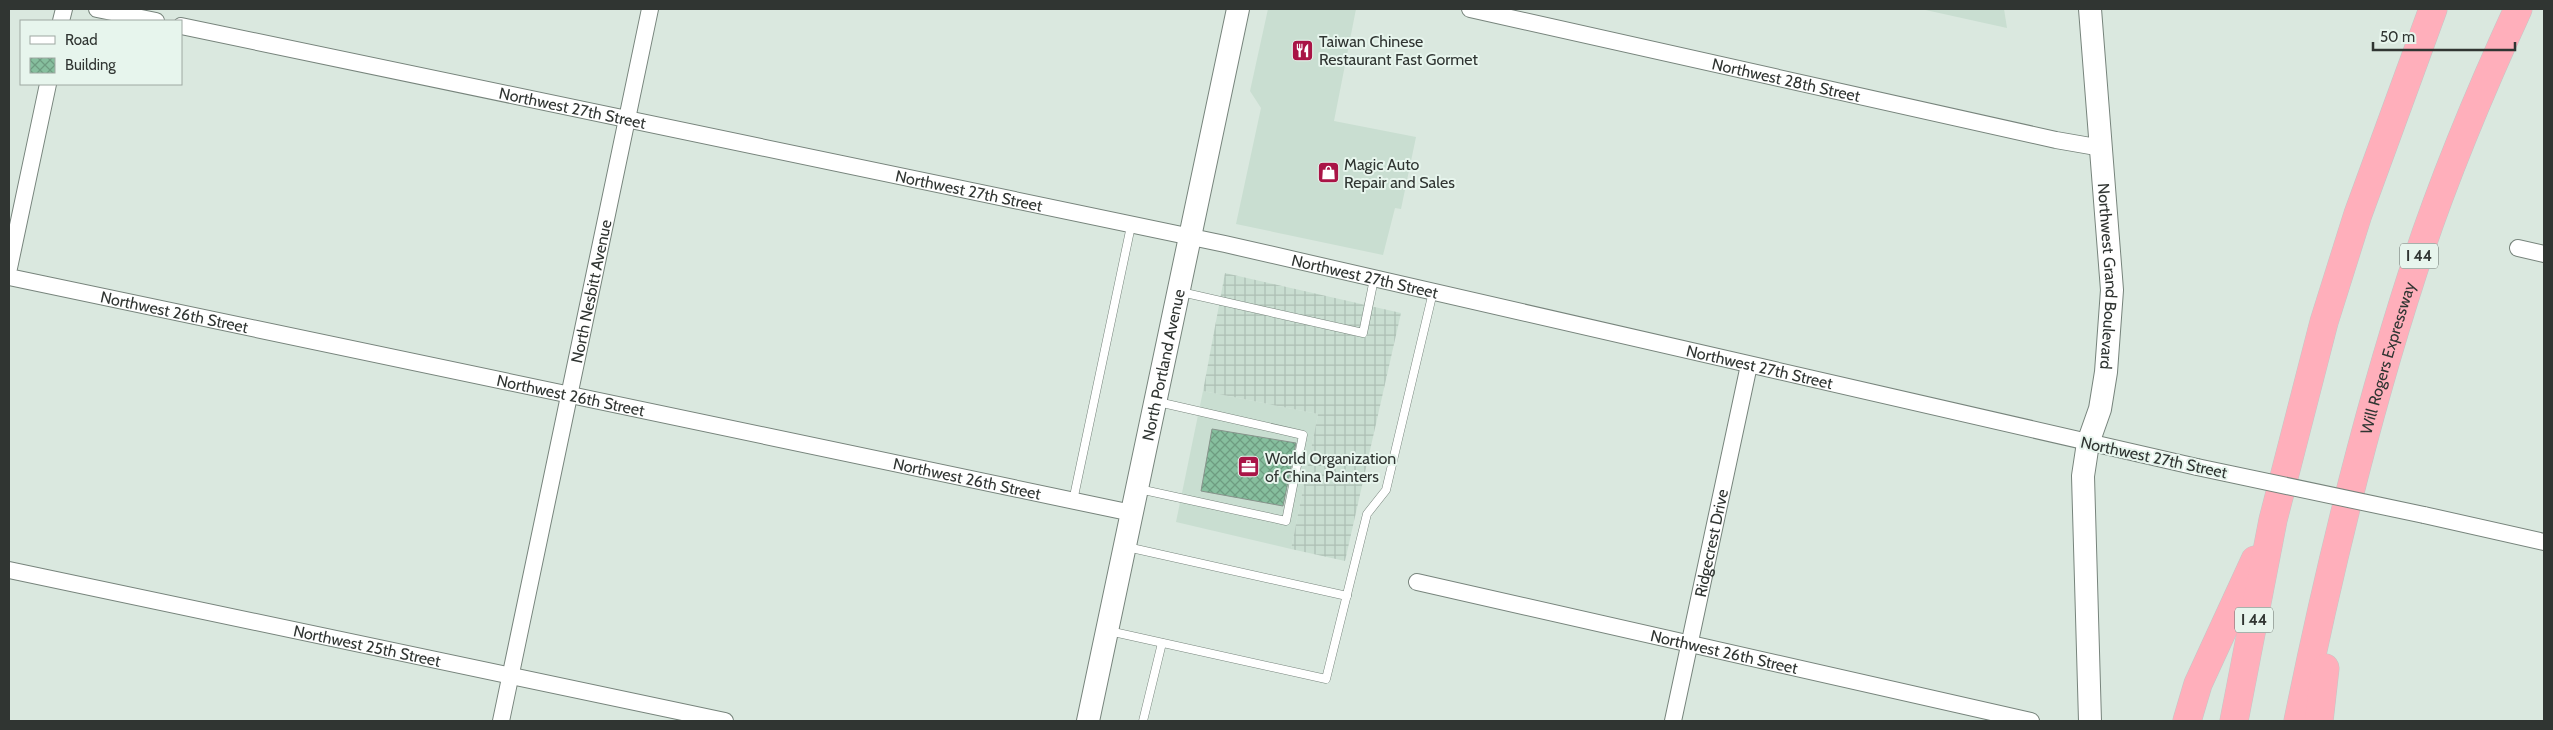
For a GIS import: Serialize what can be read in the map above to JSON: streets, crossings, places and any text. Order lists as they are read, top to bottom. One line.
{"streets":{"highway":["I 44","Will Rogers Expressway"],"main road":["Northwest Grand Boulevard","North Portland Avenue"],"street":["Northwest 28th Street","Northwest 27th Street","North Nesbitt Avenue","Northwest 26th Street","Ridgecrest Drive","Northwest 25th Street"]},"crossings":[["Northwest 28th Street","Northwest Grand Boulevard"],["Northwest 27th Street","Northwest Grand Boulevard"],["Northwest 27th Street","North Nesbitt Avenue"],["Northwest 27th Street","North Portland Avenue"],["Northwest 27th Street","Ridgecrest Drive"],["North Nesbitt Avenue","Northwest 26th Street"],["North Nesbitt Avenue","Northwest 25th Street"],["Northwest 26th Street","North Portland Avenue"],["Northwest 26th Street","Ridgecrest Drive"]],"places":{"restaurant":["Taiwan Chinese Restaurant Fast Gormet"],"shop":["Magic Auto Repair and Sales"],"office":["World Organization of China Painters"]},"legend":["Road","Building"],"scale_bar":"50 m"}
